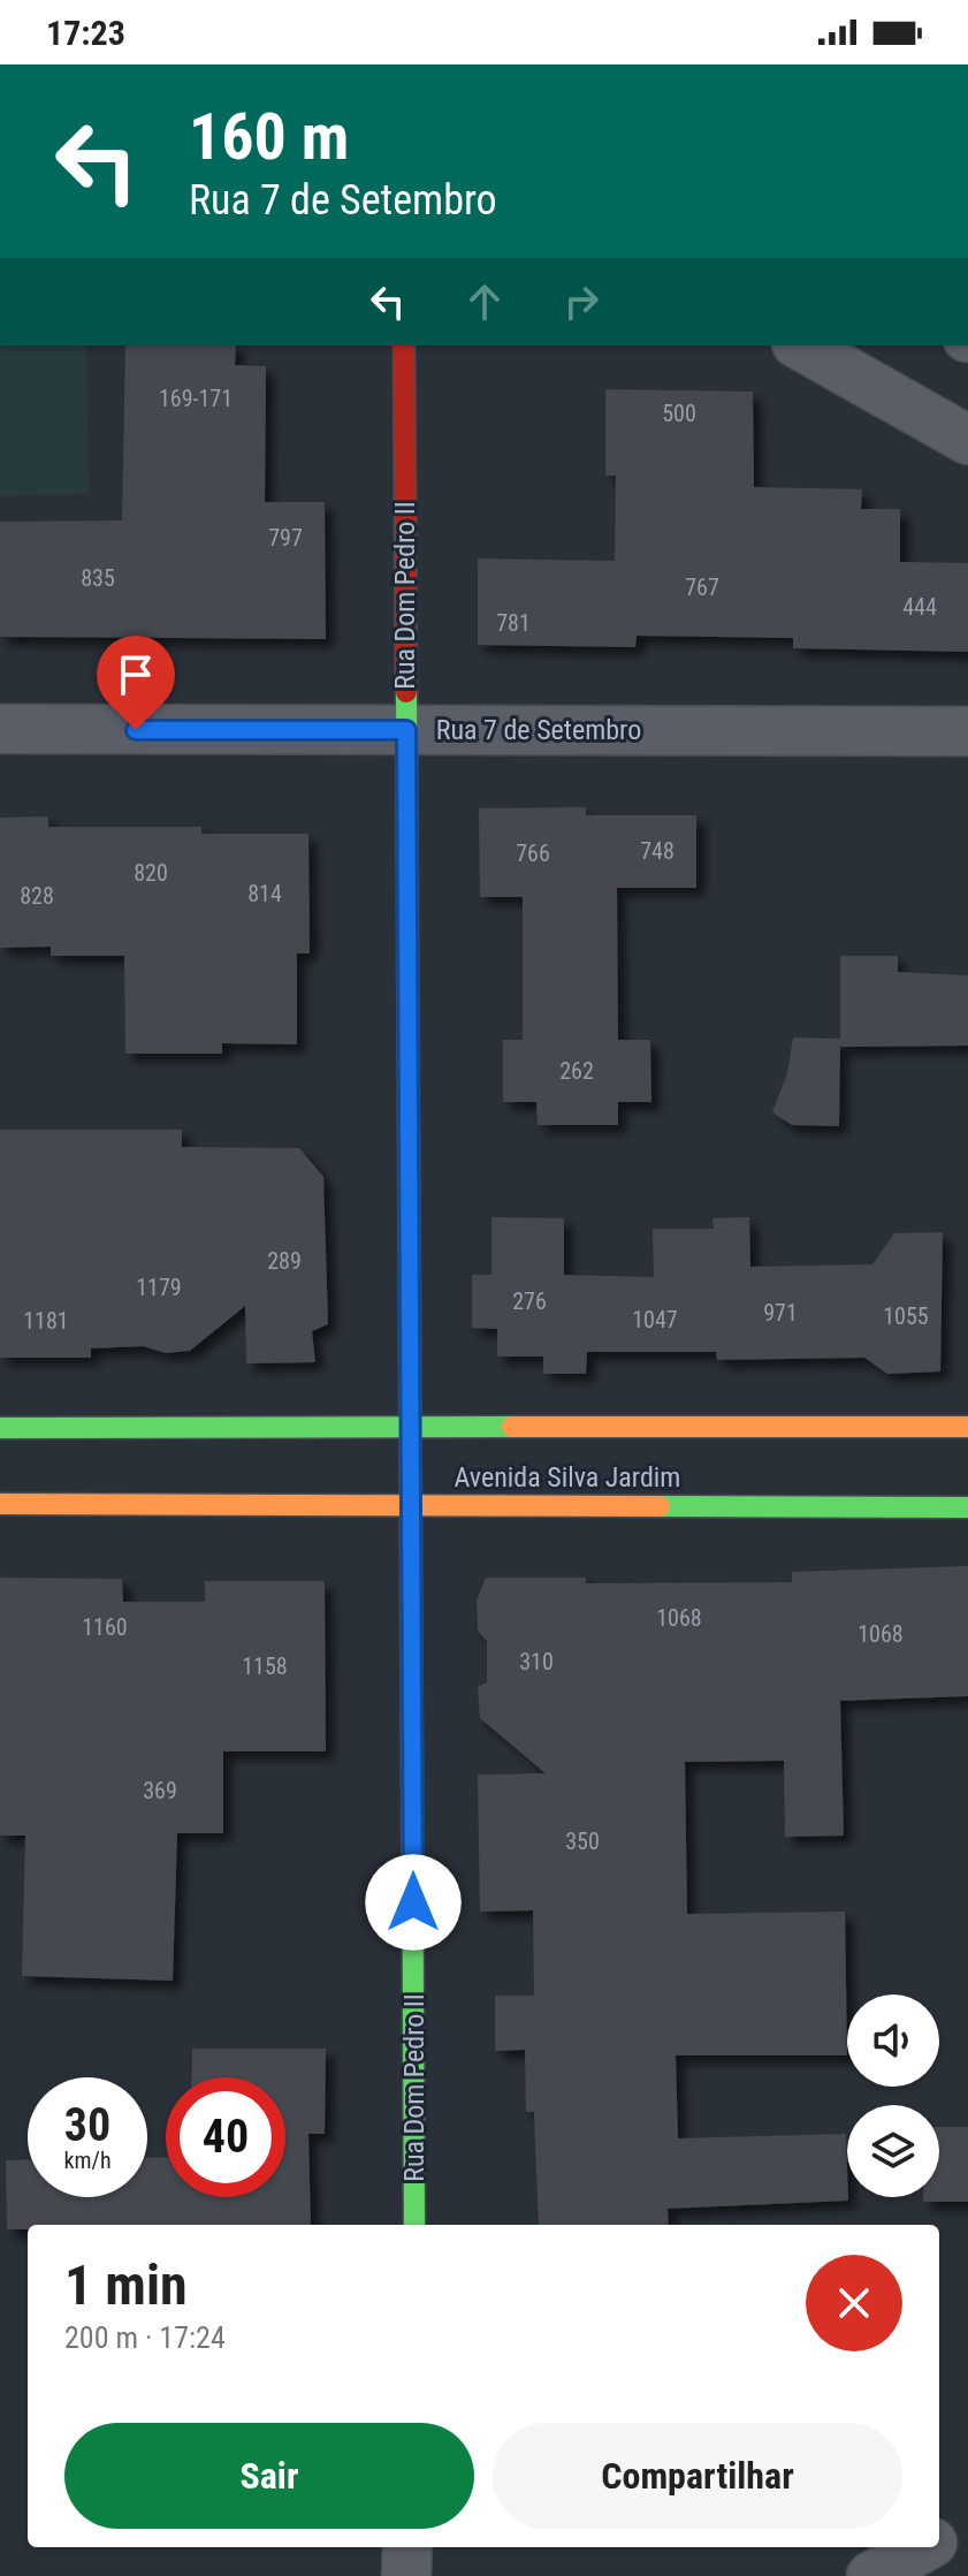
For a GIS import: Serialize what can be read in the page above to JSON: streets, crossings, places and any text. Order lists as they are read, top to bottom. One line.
{"streets":{"street":["Rua Dom Pedro II","Rua 7 de Setembro","Avenida Silva Jardim"]},"crossings":[["Rua Dom Pedro II","Rua 7 de Setembro"],["Rua Dom Pedro II","Avenida Silva Jardim"]],"house_numbers":["169-171","500","797","835","767","444","781","748","766","820","814","828","262","289","1179","276","971","1055","1047","1181","1068","1160","1068","310","1158","369","350"],"page":{"status":"17:23","turn":["160 m","Rua 7 de Setembro"],"speed":"30 km/h","limit":"40","heading":["1 min","200 m · 17:24"],"buttons":["Sair","Compartilhar"]}}
